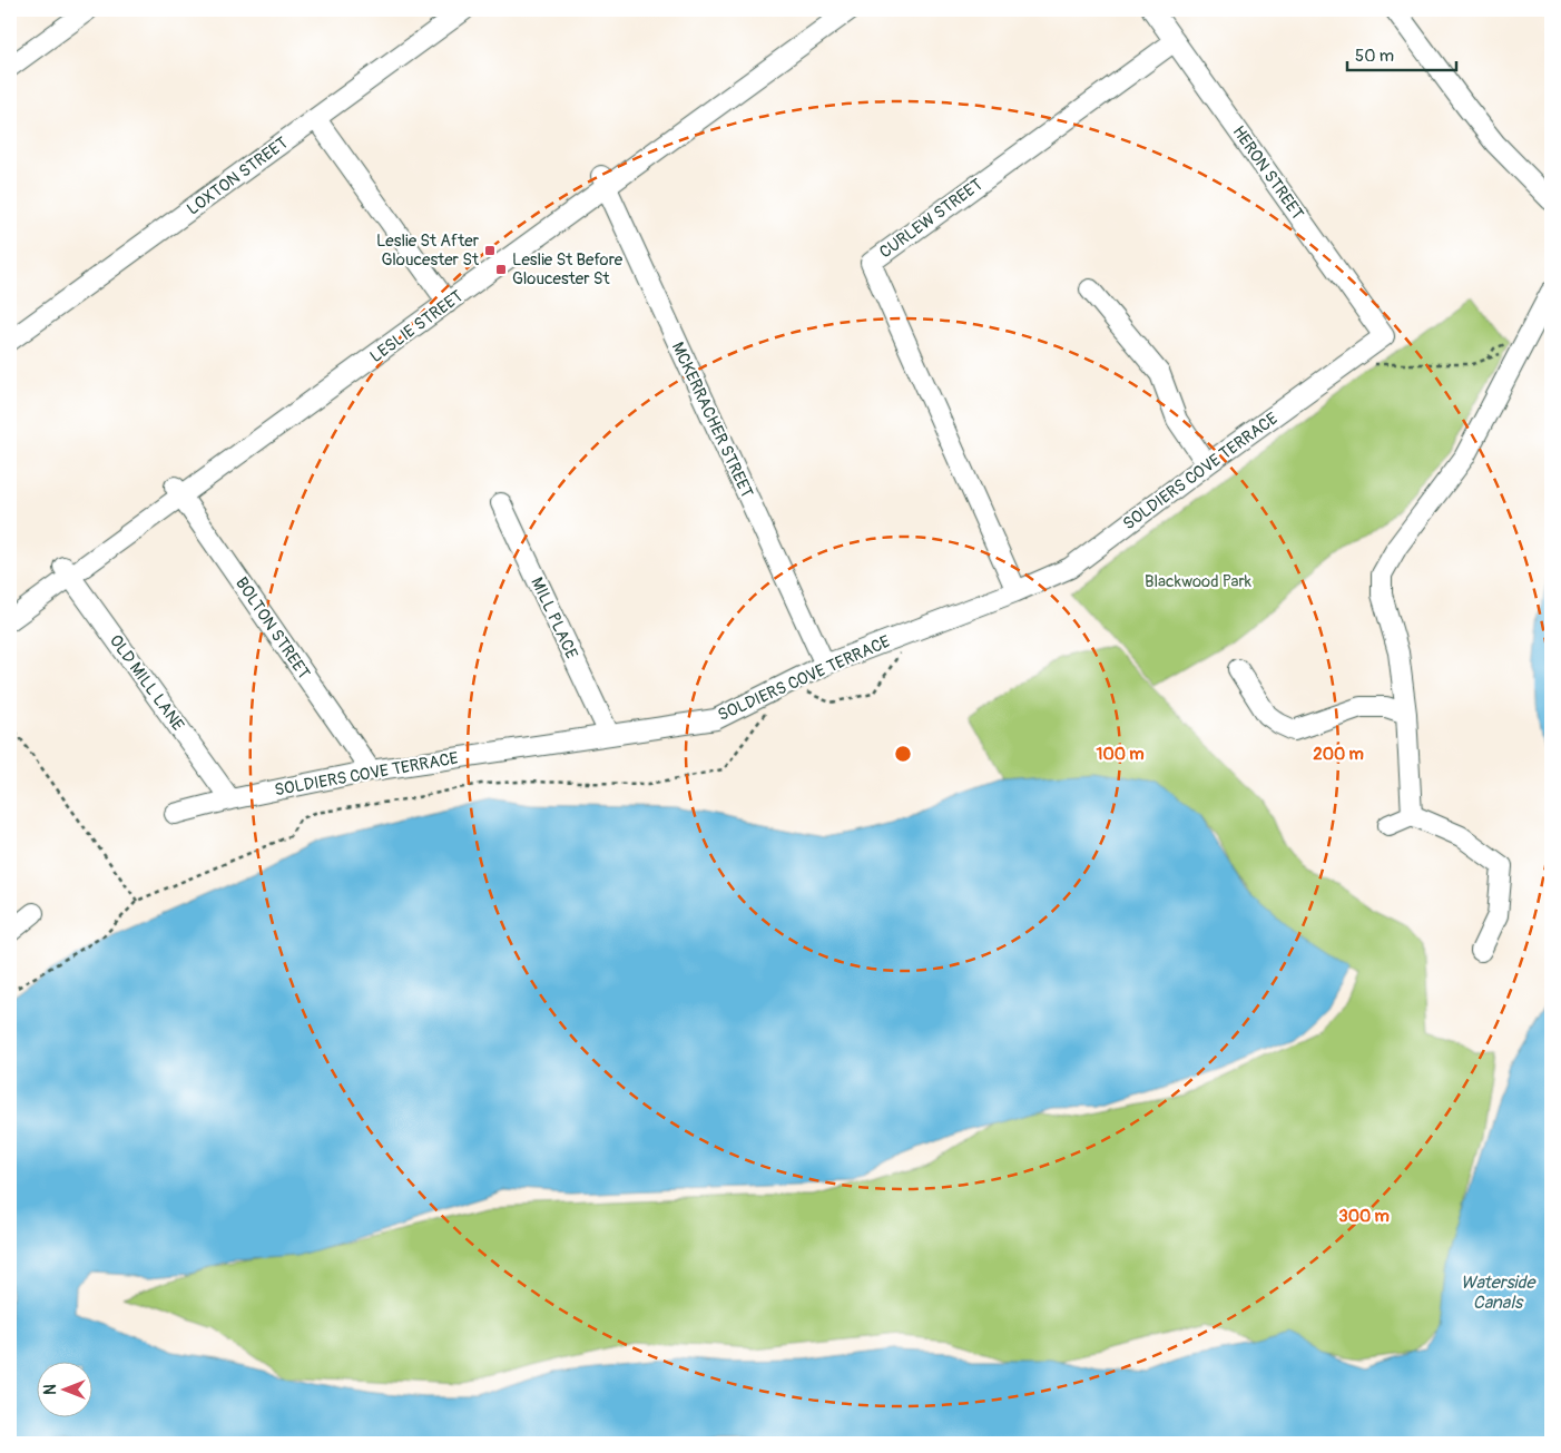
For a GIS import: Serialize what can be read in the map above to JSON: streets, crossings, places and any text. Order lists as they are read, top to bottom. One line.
{"streets":{"street":["HERON STREET","LOXTON STREET","CURLEW STREET","LESLIE STREET","MCKERRACHER STREET","SOLDIERS COVE TERRACE","MILL PLACE","BOLTON STREET","OLD MILL LANE"]},"crossings":[["HERON STREET","CURLEW STREET"],["HERON STREET","SOLDIERS COVE TERRACE"],["CURLEW STREET","SOLDIERS COVE TERRACE"],["LESLIE STREET","MCKERRACHER STREET"],["LESLIE STREET","BOLTON STREET"],["LESLIE STREET","OLD MILL LANE"],["MCKERRACHER STREET","SOLDIERS COVE TERRACE"],["SOLDIERS COVE TERRACE","MILL PLACE"],["SOLDIERS COVE TERRACE","BOLTON STREET"],["SOLDIERS COVE TERRACE","OLD MILL LANE"]],"water":["Waterside Canals"],"parks":["Blackwood Park"],"places":{"transit":["Leslie St After Gloucester St","Leslie St Before Gloucester St"]},"scale_bar":"50 m","north":"left","rings":["100 m","200 m","300 m"]}
